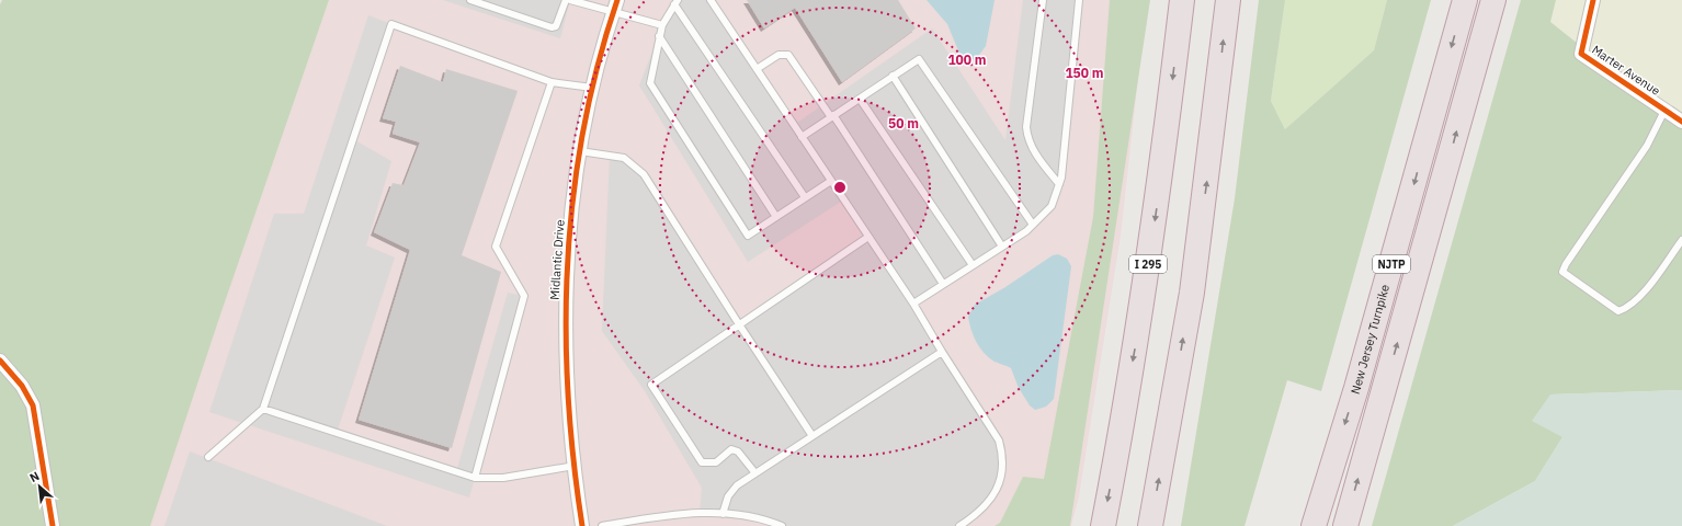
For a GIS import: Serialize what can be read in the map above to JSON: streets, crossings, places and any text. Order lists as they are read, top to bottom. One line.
{"streets":{"highway":["I 295","NJTP","New Jersey Turnpike"],"street":["Marter Avenue","Midlantic Drive"]},"north":"top left","rings":["100 m","150 m","50 m"]}
